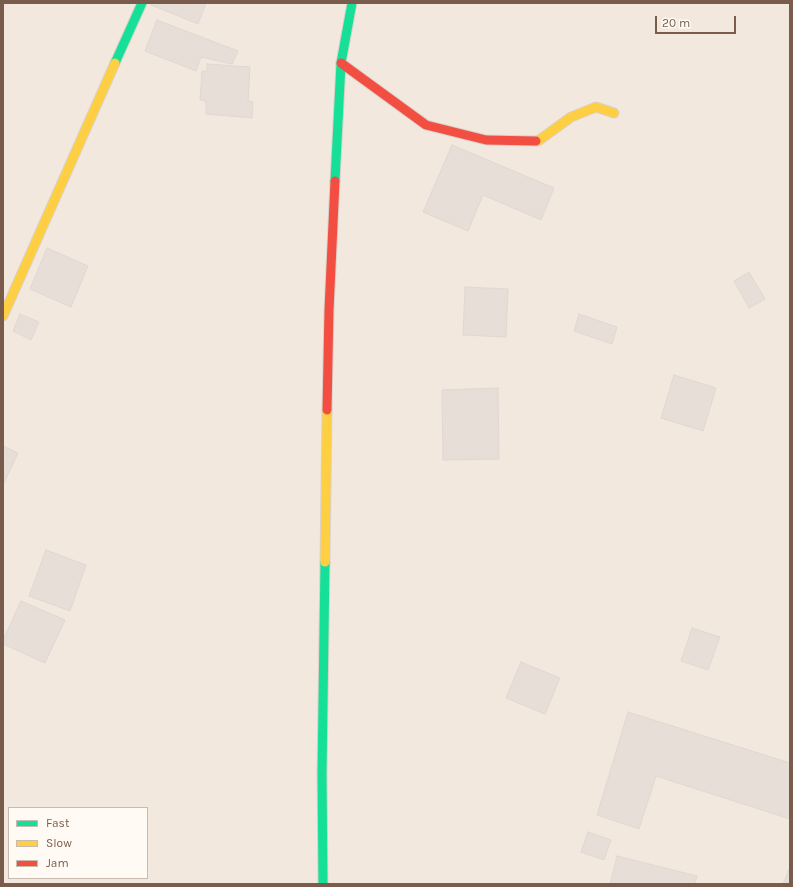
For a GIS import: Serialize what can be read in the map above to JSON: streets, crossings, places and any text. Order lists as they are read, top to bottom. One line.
{"legend":["Fast","Slow","Jam"],"scale_bar":"20 m"}
